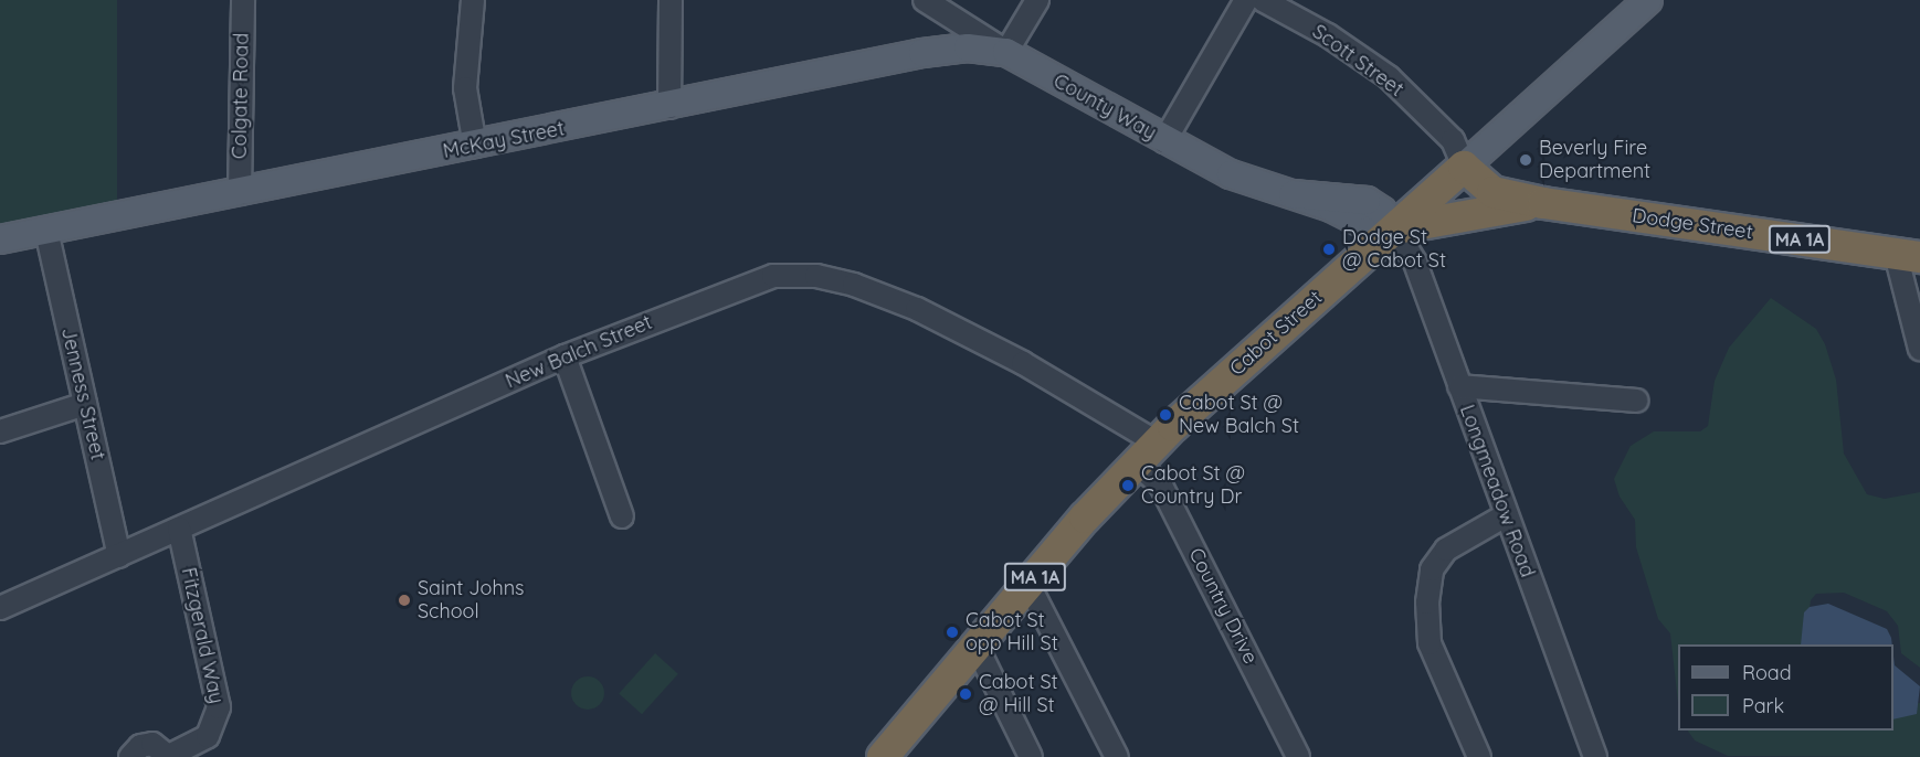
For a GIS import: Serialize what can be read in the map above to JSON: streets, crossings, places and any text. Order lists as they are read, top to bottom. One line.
{"streets":{"highway":["Dodge Street","MA 1A","Cabot Street"],"main road":["County Way","McKay Street"],"street":["Scott Street","Colgate Road","New Balch Street","Jenness Street","Longmeadow Road","Country Drive","Fitzgerald Way"]},"crossings":[["Scott Street","Dodge Street"],["Scott Street","Cabot Street"],["Colgate Road","McKay Street"],["County Way","McKay Street"],["County Way","Dodge Street"],["County Way","Cabot Street"],["County Way","Longmeadow Road"],["McKay Street","Jenness Street"],["Dodge Street","Cabot Street"],["Dodge Street","Longmeadow Road"],["Cabot Street","New Balch Street"],["Cabot Street","Longmeadow Road"],["Cabot Street","Country Drive"],["New Balch Street","Jenness Street"],["New Balch Street","Country Drive"],["New Balch Street","Fitzgerald Way"]],"places":["Beverly Fire Department","Dodge St @ Cabot St","Cabot St @ New Balch St","Cabot St @ Country Dr","Saint Johns School","Cabot St opp Hill St","Cabot St @ Hill St"],"legend":["Road","Park"]}
